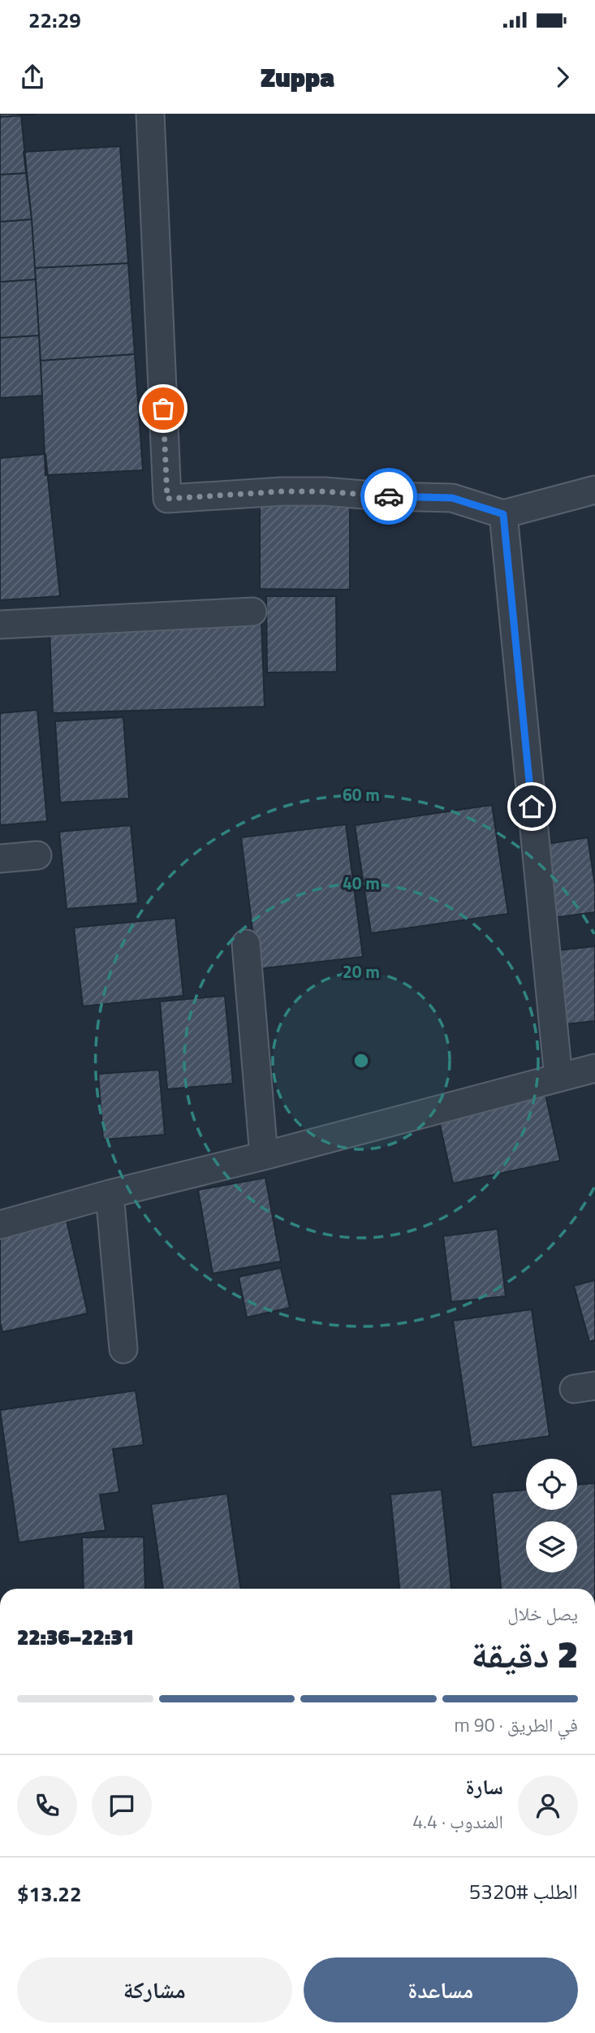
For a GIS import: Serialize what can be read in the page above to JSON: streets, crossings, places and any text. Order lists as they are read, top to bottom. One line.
{"page":{"status":"22:29","header":"Zuppa","heading":["2 دقيقة","يصل خلال","22:31–22:36"],"panel":["سارة","المندوب · 4.4","الطلب #5320","$13.22"],"bar":"في الطريق · 90 m","buttons":["مساعدة","مشاركة"]},"rings":["60 m","40 m","20 m"]}
